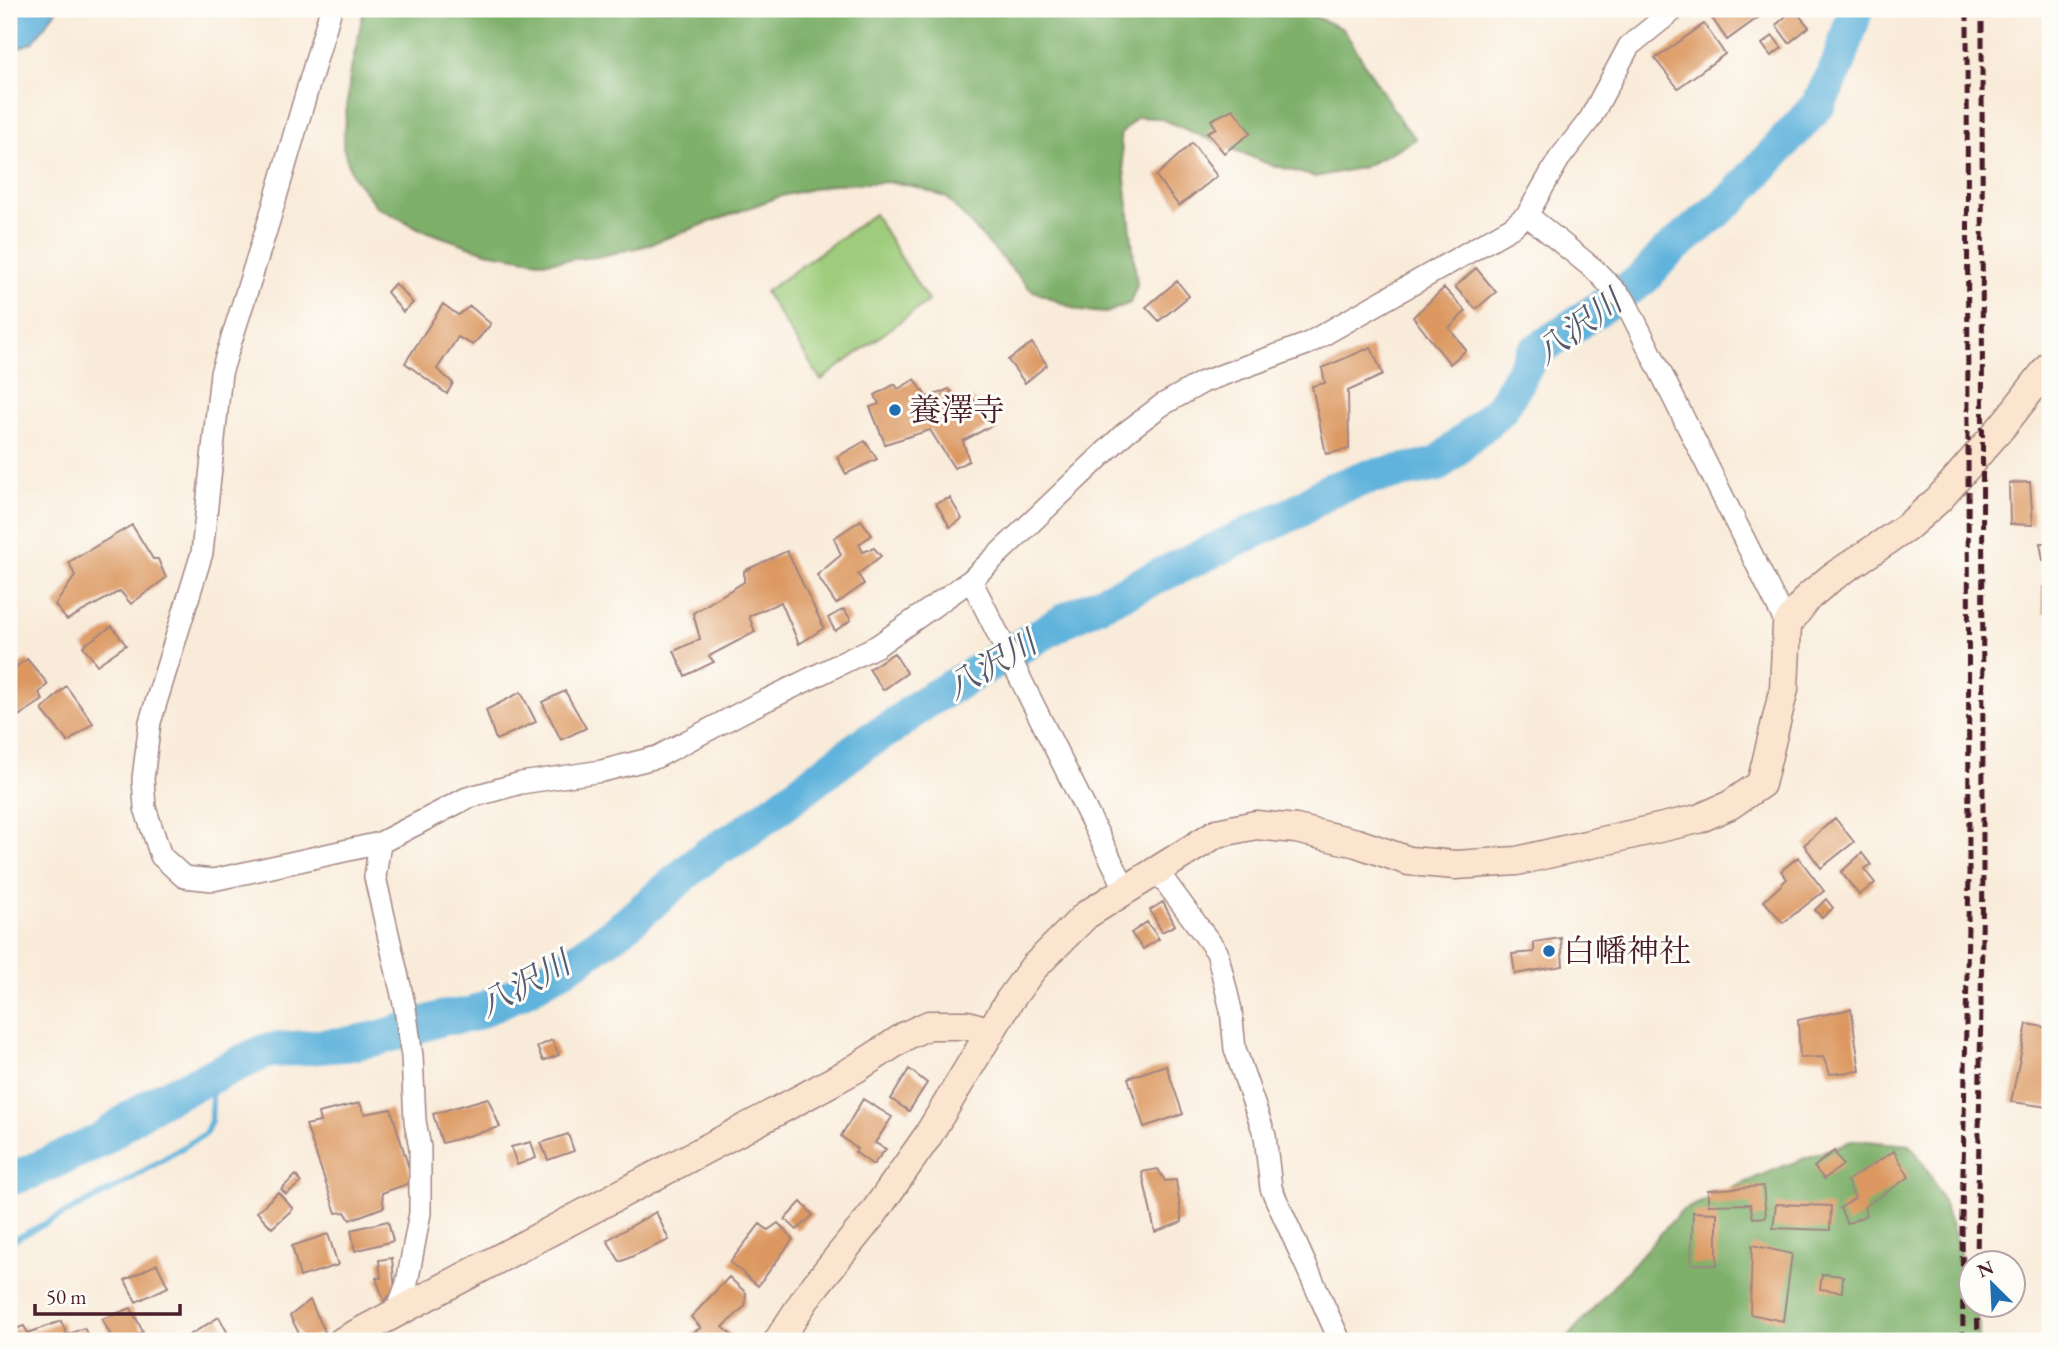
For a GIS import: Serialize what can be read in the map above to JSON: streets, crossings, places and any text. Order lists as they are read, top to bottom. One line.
{"water":["八沢川"],"places":["養澤寺","白幡神社"],"scale_bar":"50 m","north":"top left"}
